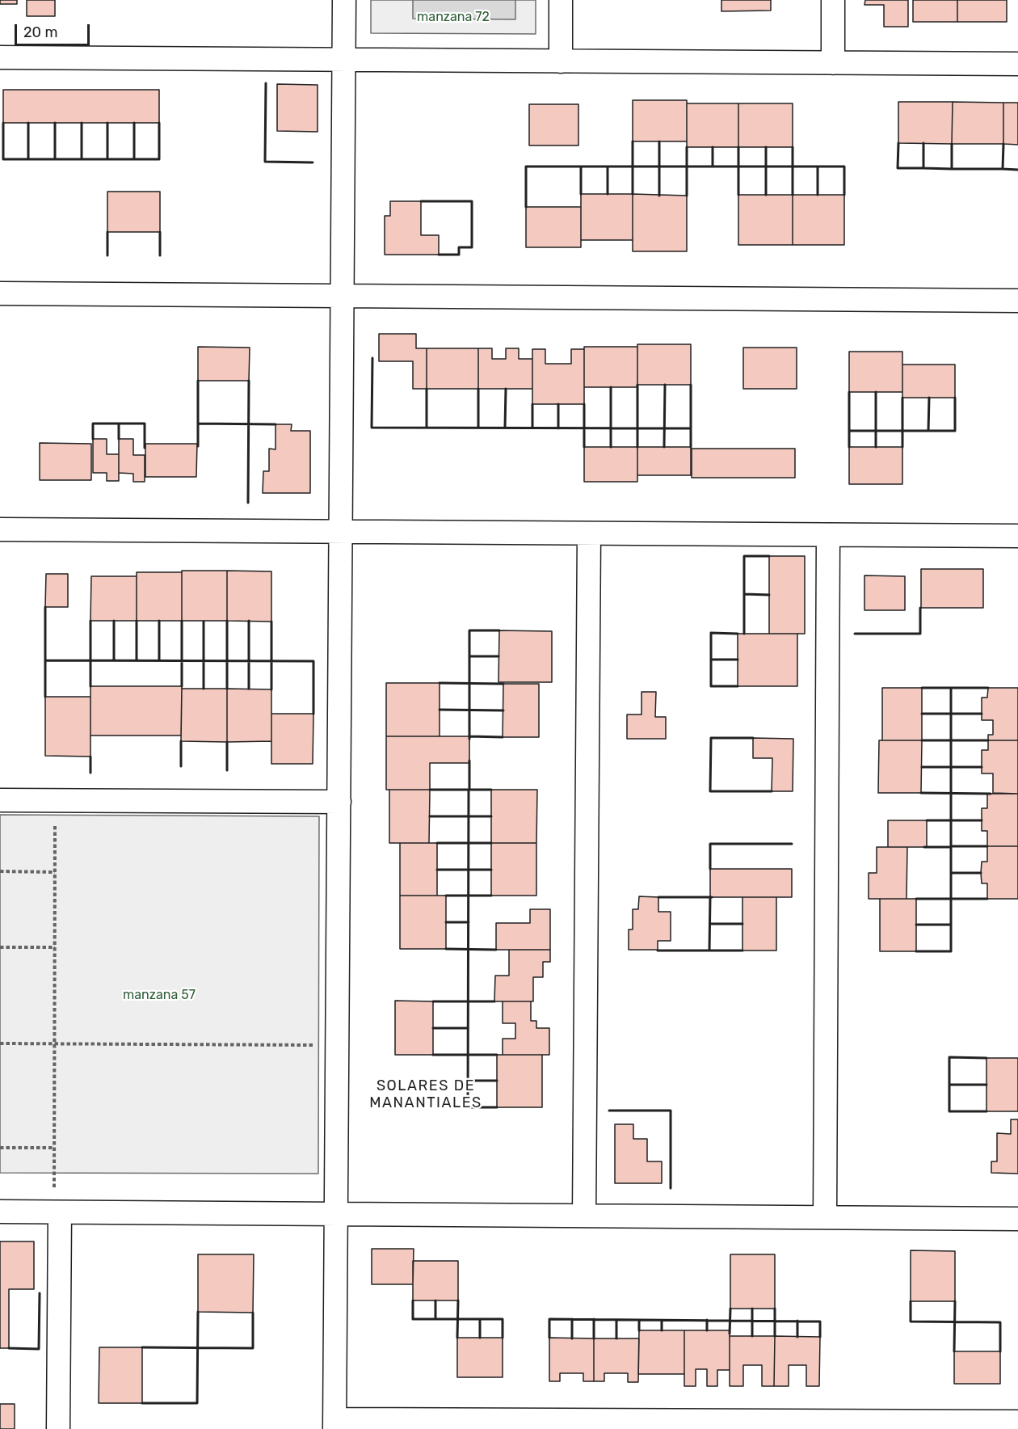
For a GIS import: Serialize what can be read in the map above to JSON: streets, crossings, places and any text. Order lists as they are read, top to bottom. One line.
{"districts":["SOLARES DE MANANTIALES"],"parks":["manzana 72","manzana 57"],"scale_bar":"20 m"}
